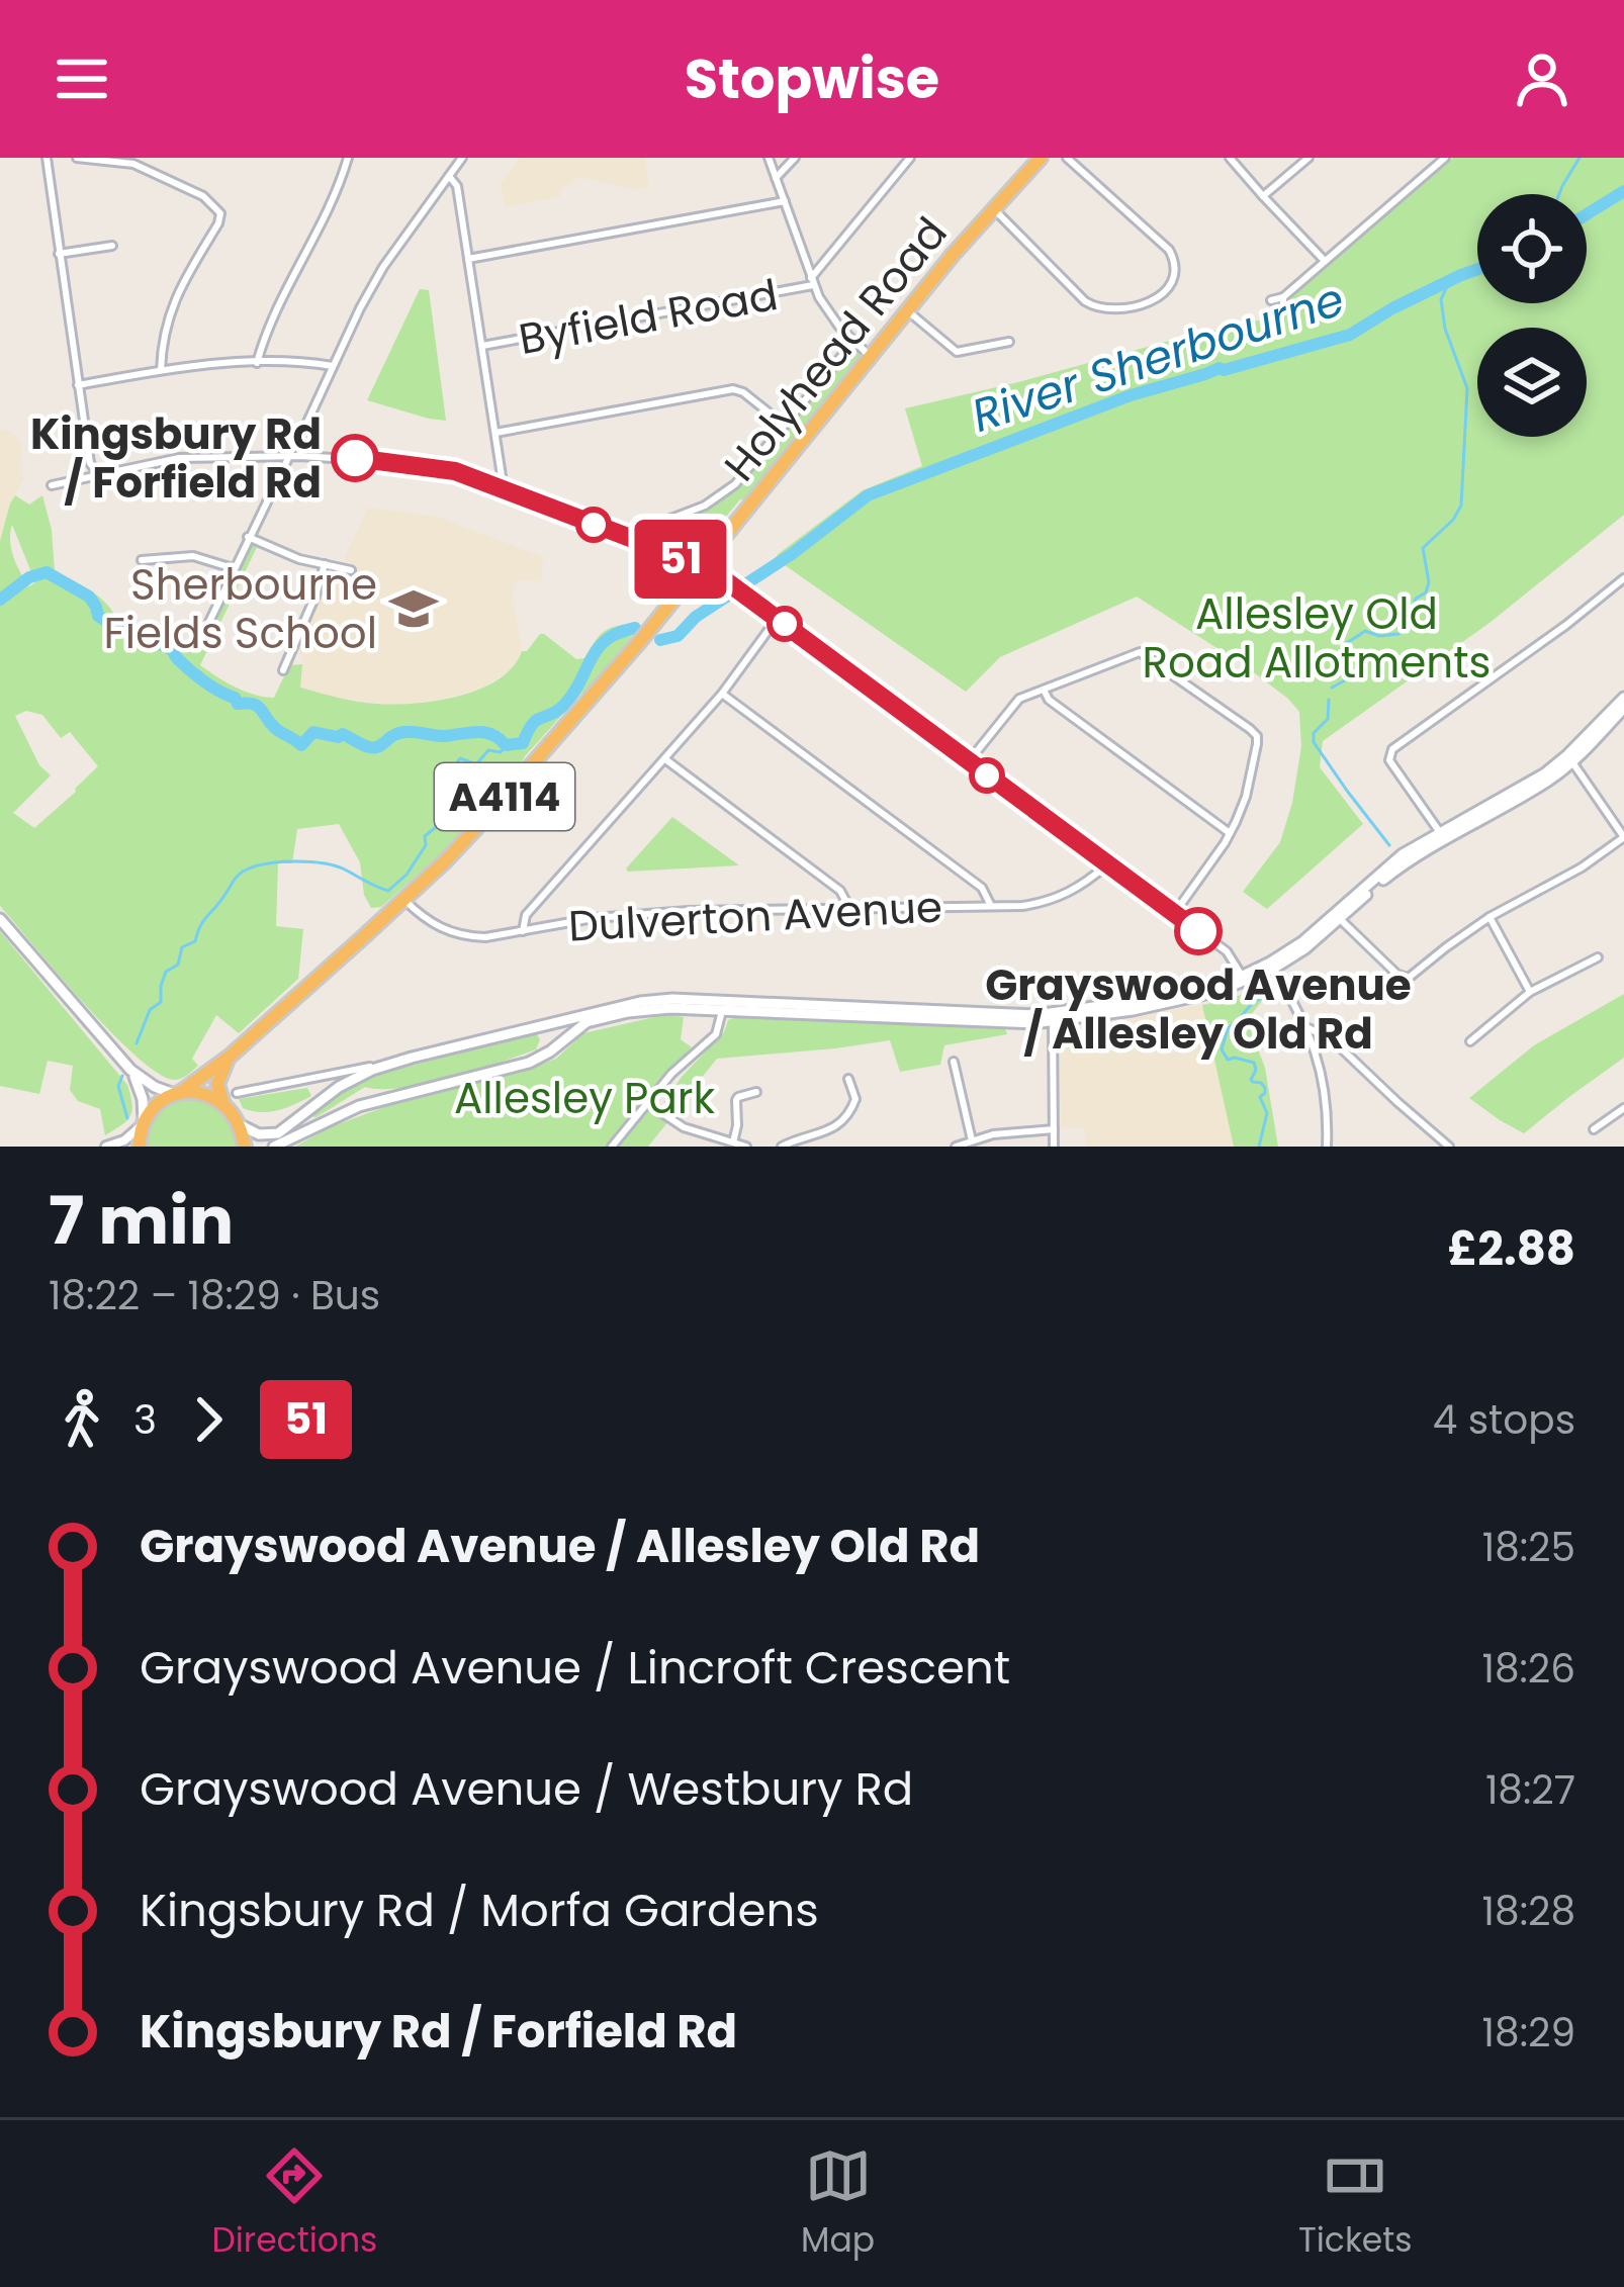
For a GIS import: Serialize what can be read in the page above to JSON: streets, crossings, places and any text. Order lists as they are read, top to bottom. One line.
{"streets":{"highway":["Holyhead Road","A4114"],"street":["Byfield Road","Dulverton Avenue"]},"crossings":[["Holyhead Road","Dulverton Avenue"]],"water":["River Sherbourne"],"parks":["Allesley Old Road Allotments","Allesley Park"],"places":{"other":["Kingsbury Rd / Forfield Rd","Grayswood Avenue / Allesley Old Rd"],"school or university":["Sherbourne Fields School"]},"lines":["bus line 51"],"page":{"header":"Stopwise","on_map":"51","heading":["7 min","18:22 – 18:29 · Bus","£2.88"],"legs":["3","51","4 stops"],"list":[{"name":"Grayswood Avenue / Allesley Old Rd","value":"18:25"},{"name":"Grayswood Avenue / Lincroft Crescent","value":"18:26"},{"name":"Grayswood Avenue / Westbury Rd","value":"18:27"},{"name":"Kingsbury Rd / Morfa Gardens","value":"18:28"},{"name":"Kingsbury Rd / Forfield Rd","value":"18:29"}],"tabs":["Directions","Map","Tickets"]}}
